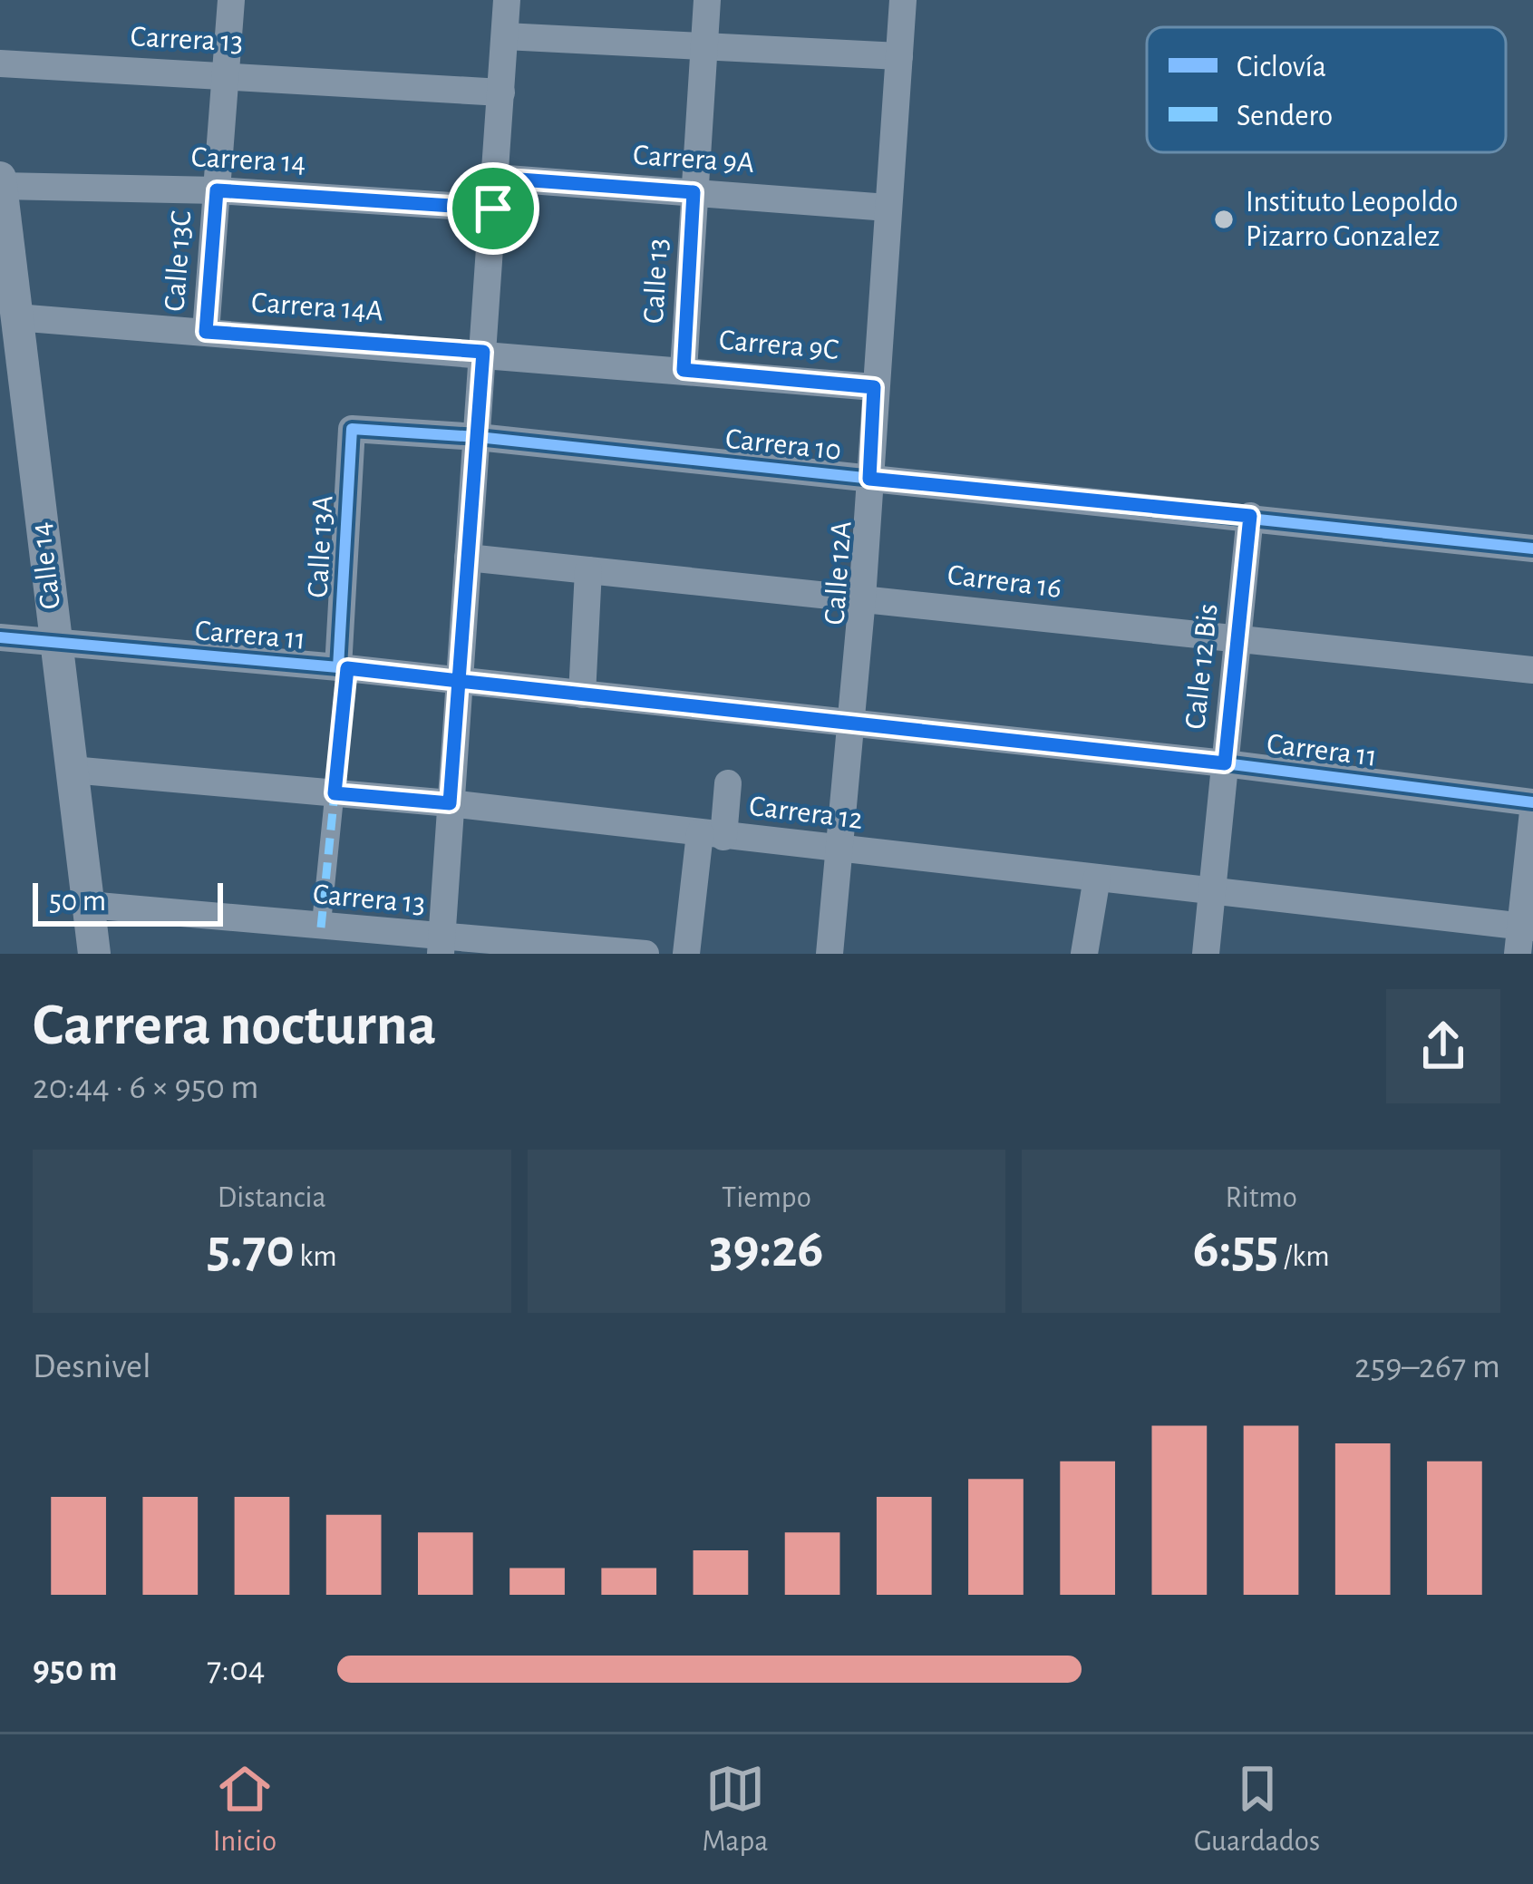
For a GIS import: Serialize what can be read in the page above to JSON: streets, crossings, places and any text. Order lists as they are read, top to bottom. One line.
{"streets":{"street":["Carrera 13","Carrera 9A","Carrera 14","Calle 13C","Calle 13","Carrera 14A","Carrera 9C","Carrera 10","Calle 13A","Calle 14","Calle 12A","Carrera 16","Carrera 11","Calle 12 Bis","Carrera 12"]},"crossings":[["Carrera 13","Calle 13C"],["Carrera 13","Calle 13A"],["Carrera 13","Calle 14"],["Carrera 9A","Calle 13"],["Carrera 9A","Calle 12A"],["Carrera 14","Calle 13C"],["Carrera 14","Calle 14"],["Calle 13C","Carrera 14A"],["Calle 13","Carrera 9C"],["Carrera 14A","Carrera 9C"],["Carrera 14A","Calle 14"],["Carrera 9C","Calle 12A"],["Carrera 10","Calle 13A"],["Carrera 10","Calle 12A"],["Carrera 10","Calle 12 Bis"],["Calle 13A","Carrera 11"],["Calle 13A","Carrera 12"],["Calle 14","Carrera 11"],["Calle 14","Carrera 12"],["Calle 12A","Carrera 16"],["Calle 12A","Carrera 11"],["Calle 12A","Carrera 12"],["Carrera 16","Calle 12 Bis"],["Carrera 11","Calle 12 Bis"],["Calle 12 Bis","Carrera 12"]],"places":["Instituto Leopoldo Pizarro Gonzalez"],"legend":["Ciclovía","Sendero"],"scale_bar":"50 m","page":{"scale":"50 m","heading":["Carrera nocturna","20:44 · 6 × 950 m"],"stats":[["Distancia","5.70 km"],["Tiempo","39:26"],["Ritmo","6:55 /km"]],"chart":["Desnivel","259–267 m"],"list":[{"name":"950 m","note":"7:04"}],"tabs":["Inicio","Mapa","Guardados"]}}
